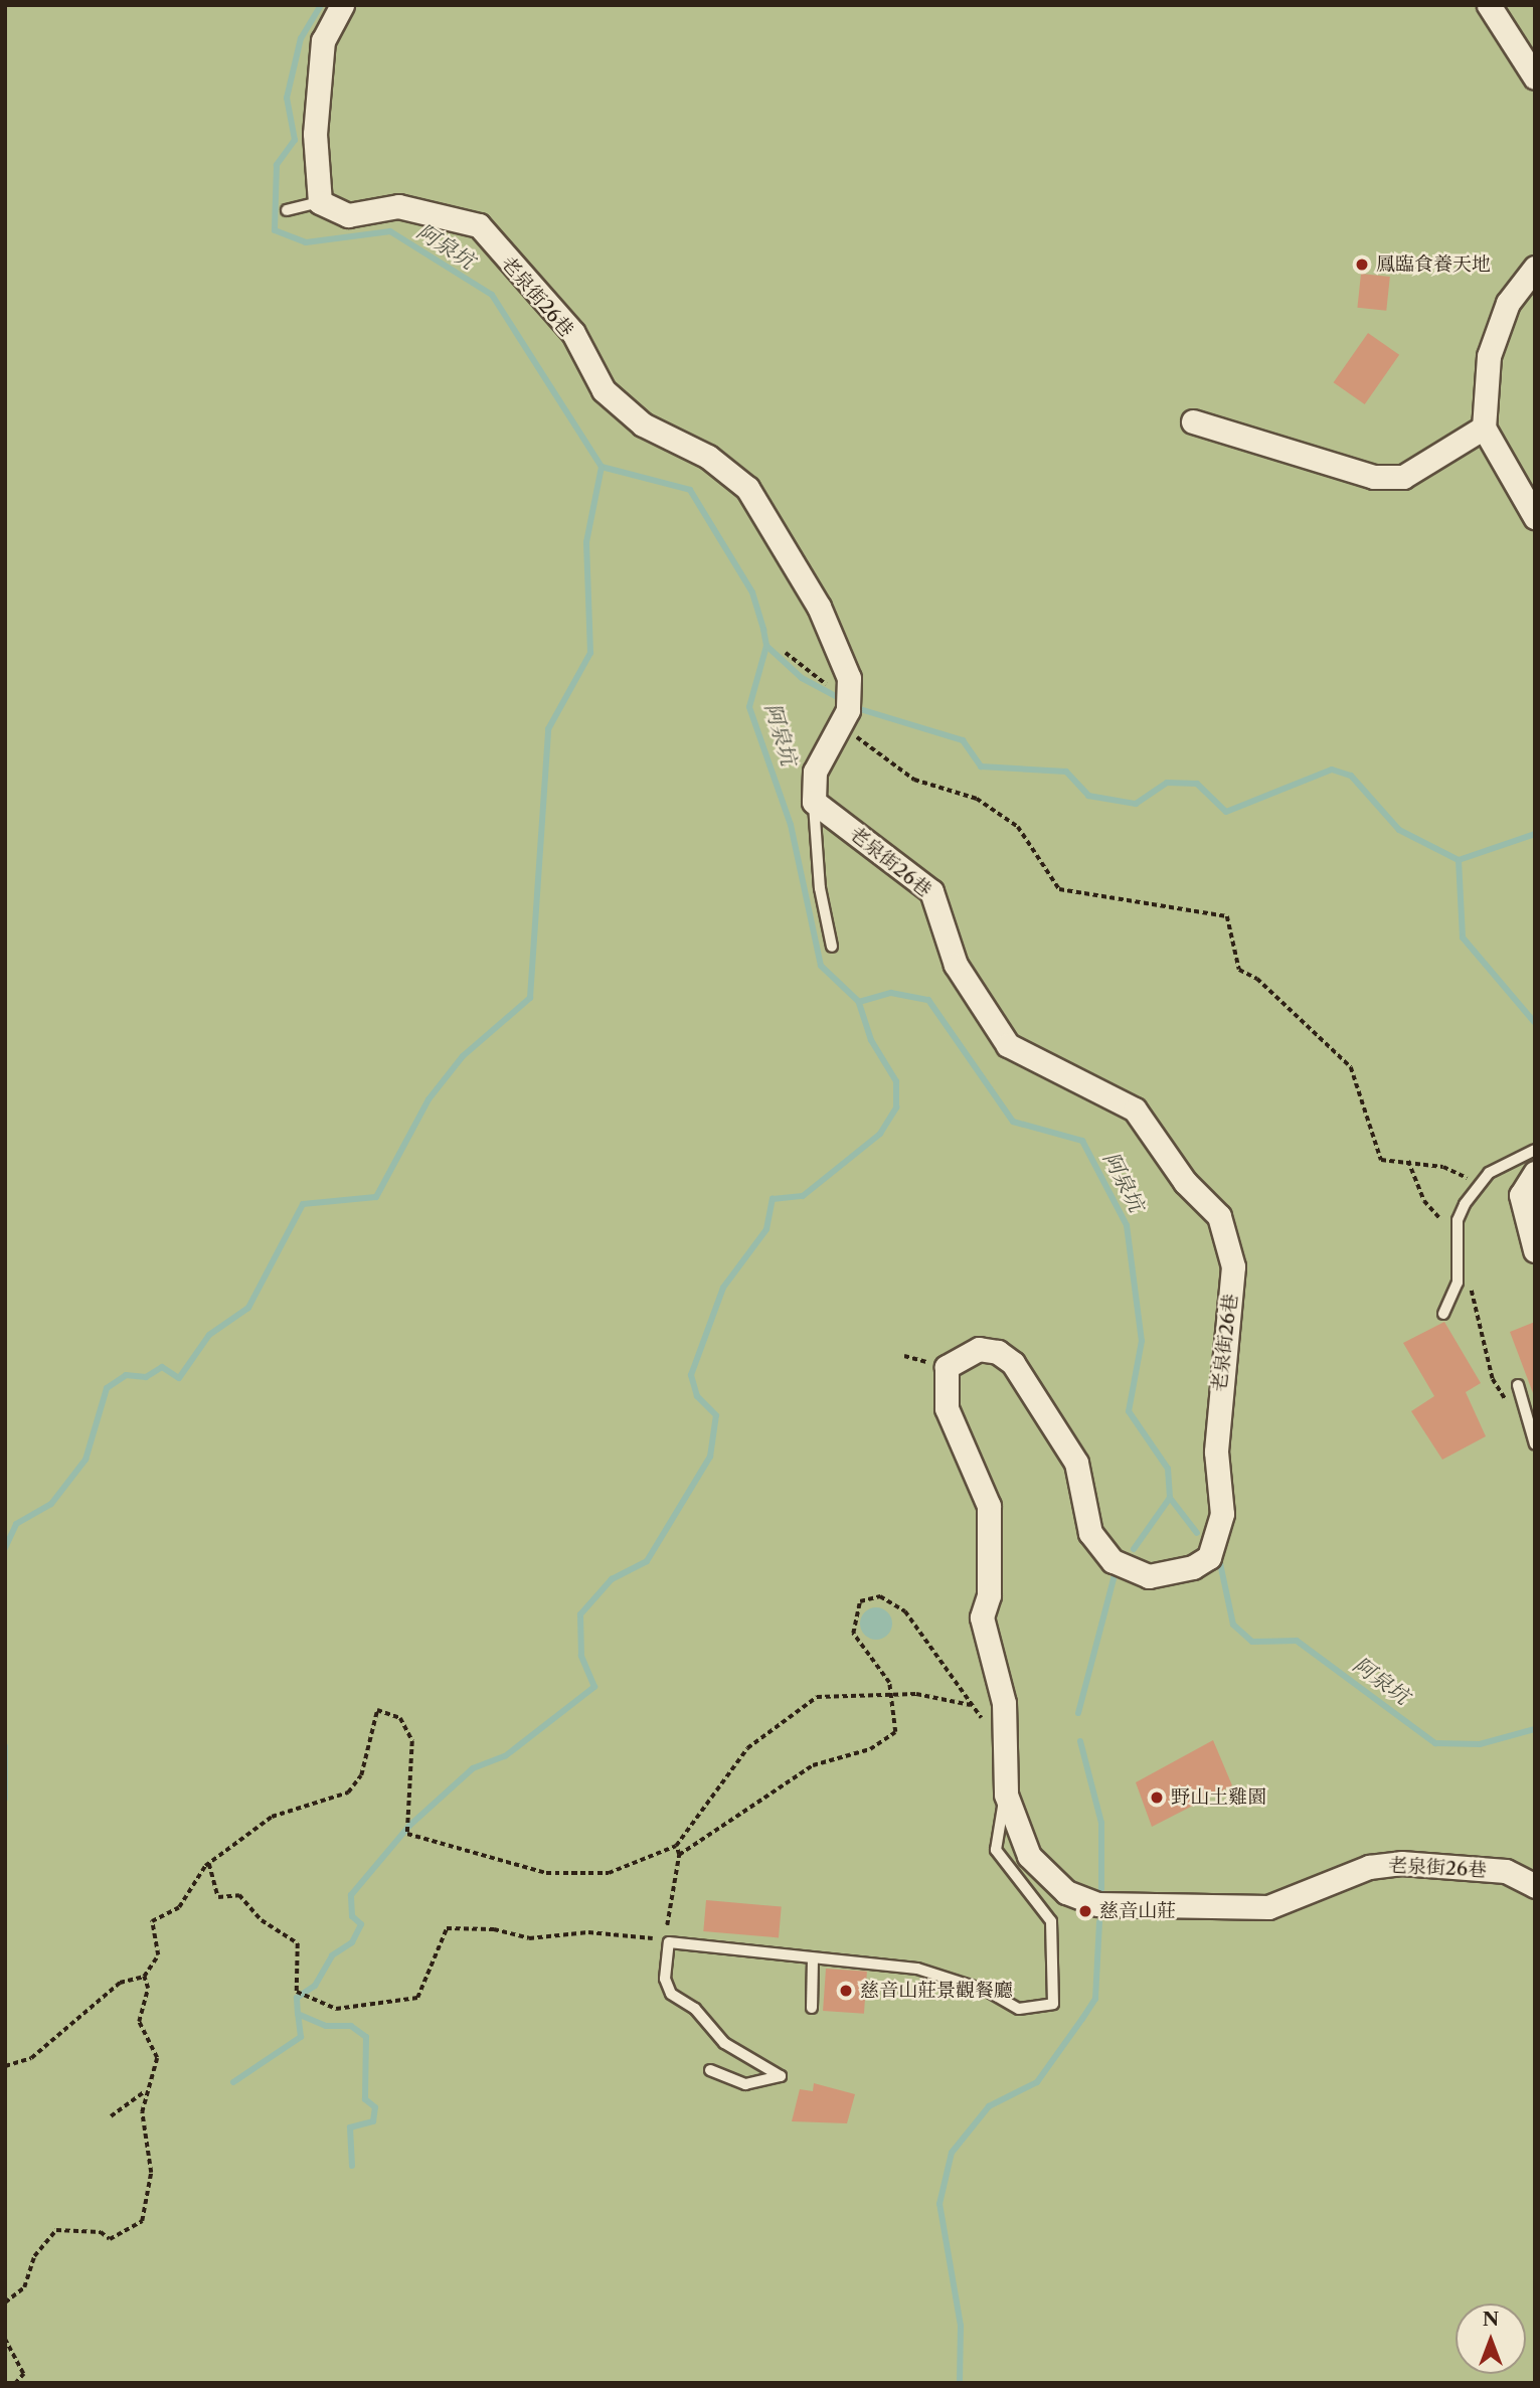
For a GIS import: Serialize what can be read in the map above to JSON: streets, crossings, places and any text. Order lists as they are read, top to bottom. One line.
{"streets":{"street":["老泉街26巷"]},"water":["阿泉坑"],"places":["鳳臨食養天地","野山土雞園","慈音山莊","慈音山莊景觀餐廳"],"north":"top"}
